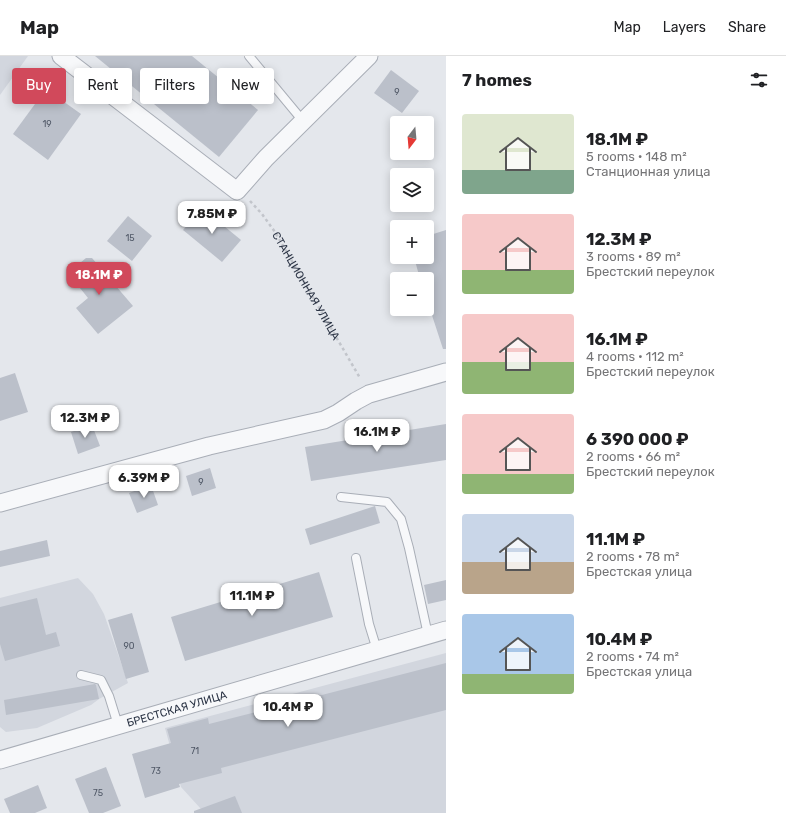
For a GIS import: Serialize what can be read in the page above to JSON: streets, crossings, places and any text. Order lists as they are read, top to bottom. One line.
{"streets":{"street":["БРЕСТСКАЯ УЛИЦА"],"path":["СТАНЦИОННАЯ УЛИЦА"]},"house_numbers":["9","19","15","9","90","71","73","75"],"north":"bottom","page":{"header":"Map","nav":["Map","Layers","Share"],"heading":"7 homes","chip":["Buy","Rent","Filters","New"],"list":[{"name":"18.1M ₽","note":"5 rooms · 148 m² · Станционная улица"},{"name":"12.3M ₽","note":"3 rooms · 89 m² · Брестский переулок"},{"name":"16.1M ₽","note":"4 rooms · 112 m² · Брестский переулок"},{"name":"6 390 000 ₽","note":"2 rooms · 66 m² · Брестский переулок"},{"name":"11.1M ₽","note":"2 rooms · 78 m² · Брестская улица"},{"name":"10.4M ₽","note":"2 rooms · 74 m² · Брестская улица"}],"map_buttons":["+","−"],"price":["7.85M ₽","18.1M ₽","12.3M ₽","16.1M ₽","6.39M ₽","11.1M ₽","10.4M ₽"]}}
